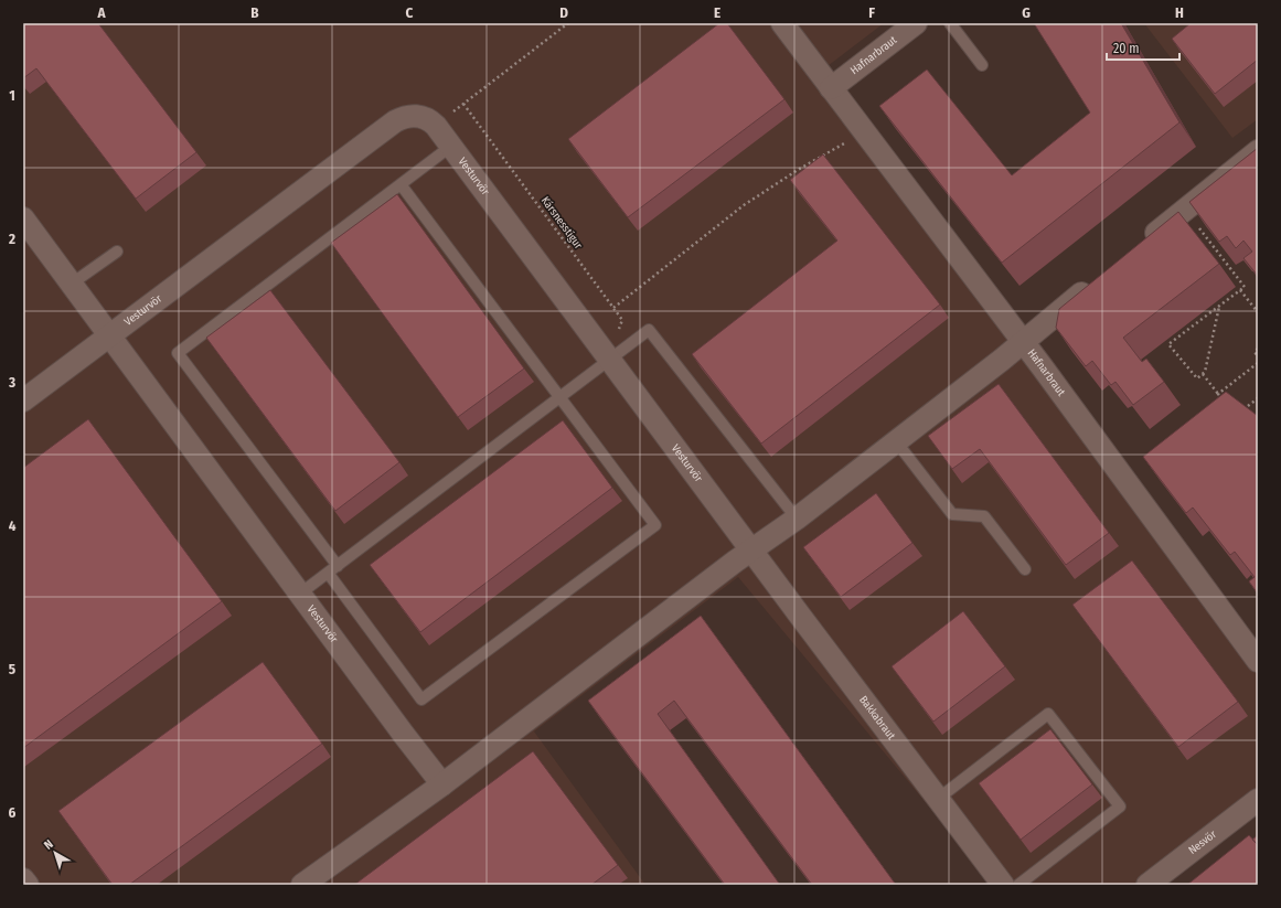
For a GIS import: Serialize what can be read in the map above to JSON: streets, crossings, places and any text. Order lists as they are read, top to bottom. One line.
{"streets":{"street":["Hafnarbraut","Vesturvör","Bakkabraut","Nesvör"],"path":["Kársnesstígur"]},"crossings":[["Vesturvör","Kársnesstígur"],["Vesturvör","Bakkabraut"]],"scale_bar":"20 m","north":"top left","grid":{"columns":["A","B","C","D","E","F","G","H"],"rows":["1","2","3","4","5","6"]}}
